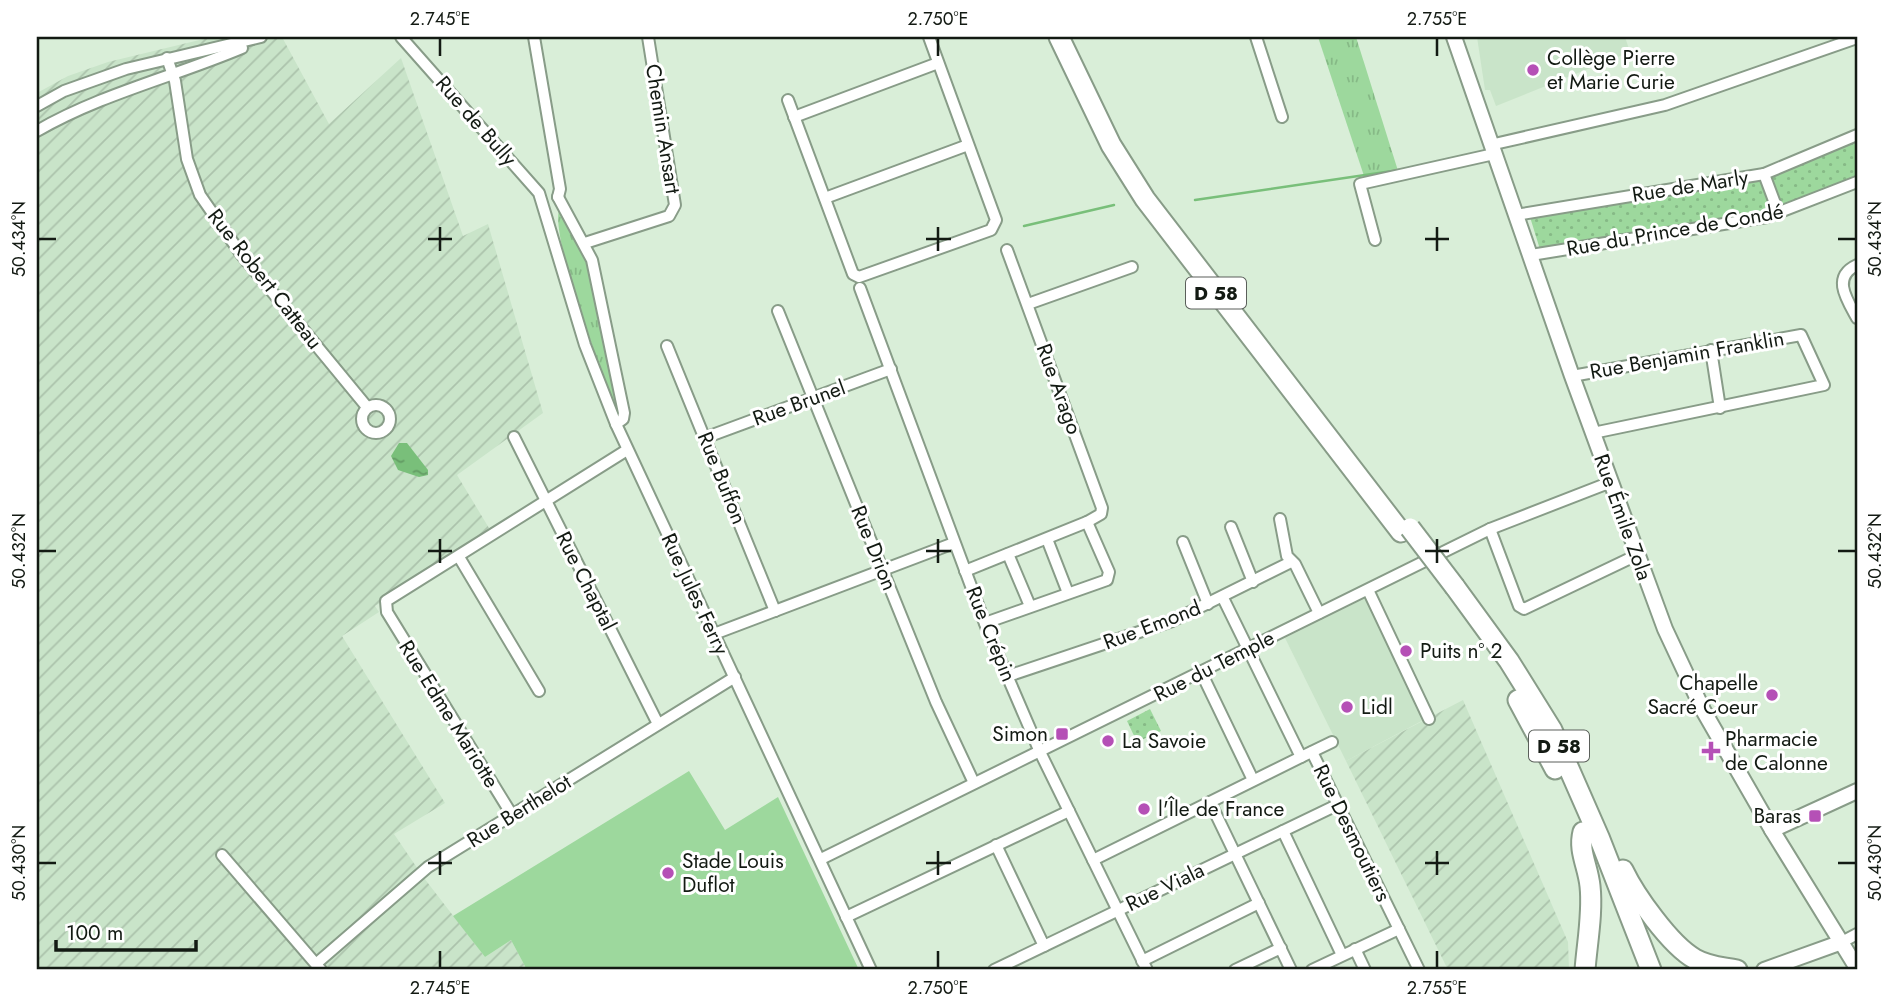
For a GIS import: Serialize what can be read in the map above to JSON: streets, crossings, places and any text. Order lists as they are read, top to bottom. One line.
{"streets":{"highway":["D 58"],"street":["Rue de Bully","Chemin Ansart","Rue de Marly","Rue du Prince de Condé","Rue Robert Catteau","Rue Benjamin Franklin","Rue Arago","Rue Brunel","Rue Buffon","Rue Émile Zola","Rue Drion","Rue Chaptal","Rue Jules Ferry","Rue Emond","Rue Crépin","Rue du Temple","Rue Edme Mariotte","Rue Berthelot","Rue Desmoutiers","Rue Viala"]},"crossings":[["Rue de Bully","Rue Jules Ferry"],["Rue de Marly","Rue Émile Zola"],["Rue du Prince de Condé","Rue Émile Zola"],["Rue Benjamin Franklin","Rue Émile Zola"],["Rue Brunel","Rue Buffon"],["Rue Brunel","Rue Drion"],["Rue Brunel","Rue Crépin"],["Rue Émile Zola","Rue du Temple"],["Rue Drion","Rue du Temple"],["Rue Chaptal","Rue Berthelot"],["Rue Jules Ferry","Rue du Temple"],["Rue Jules Ferry","Rue Berthelot"],["Rue Emond","Rue Crépin"],["Rue Emond","Rue Desmoutiers"],["Rue Crépin","Rue du Temple"],["Rue Crépin","Rue Viala"],["Rue du Temple","Rue Desmoutiers"],["Rue Edme Mariotte","Rue Berthelot"],["Rue Desmoutiers","Rue Viala"]],"places":{"other":["Collège Pierre et Marie Curie","Puits n° 2","Chapelle Sacré Coeur","Lidl","La Savoie","l'Île de France","Stade Louis Duflot"],"transit":["Simon","Baras"],"health":["Pharmacie de Calonne"]},"scale_bar":"100 m","coordinates":["2.745°E","2.750°E","2.755°E","50.434°N","50.432°N","50.430°N"]}
